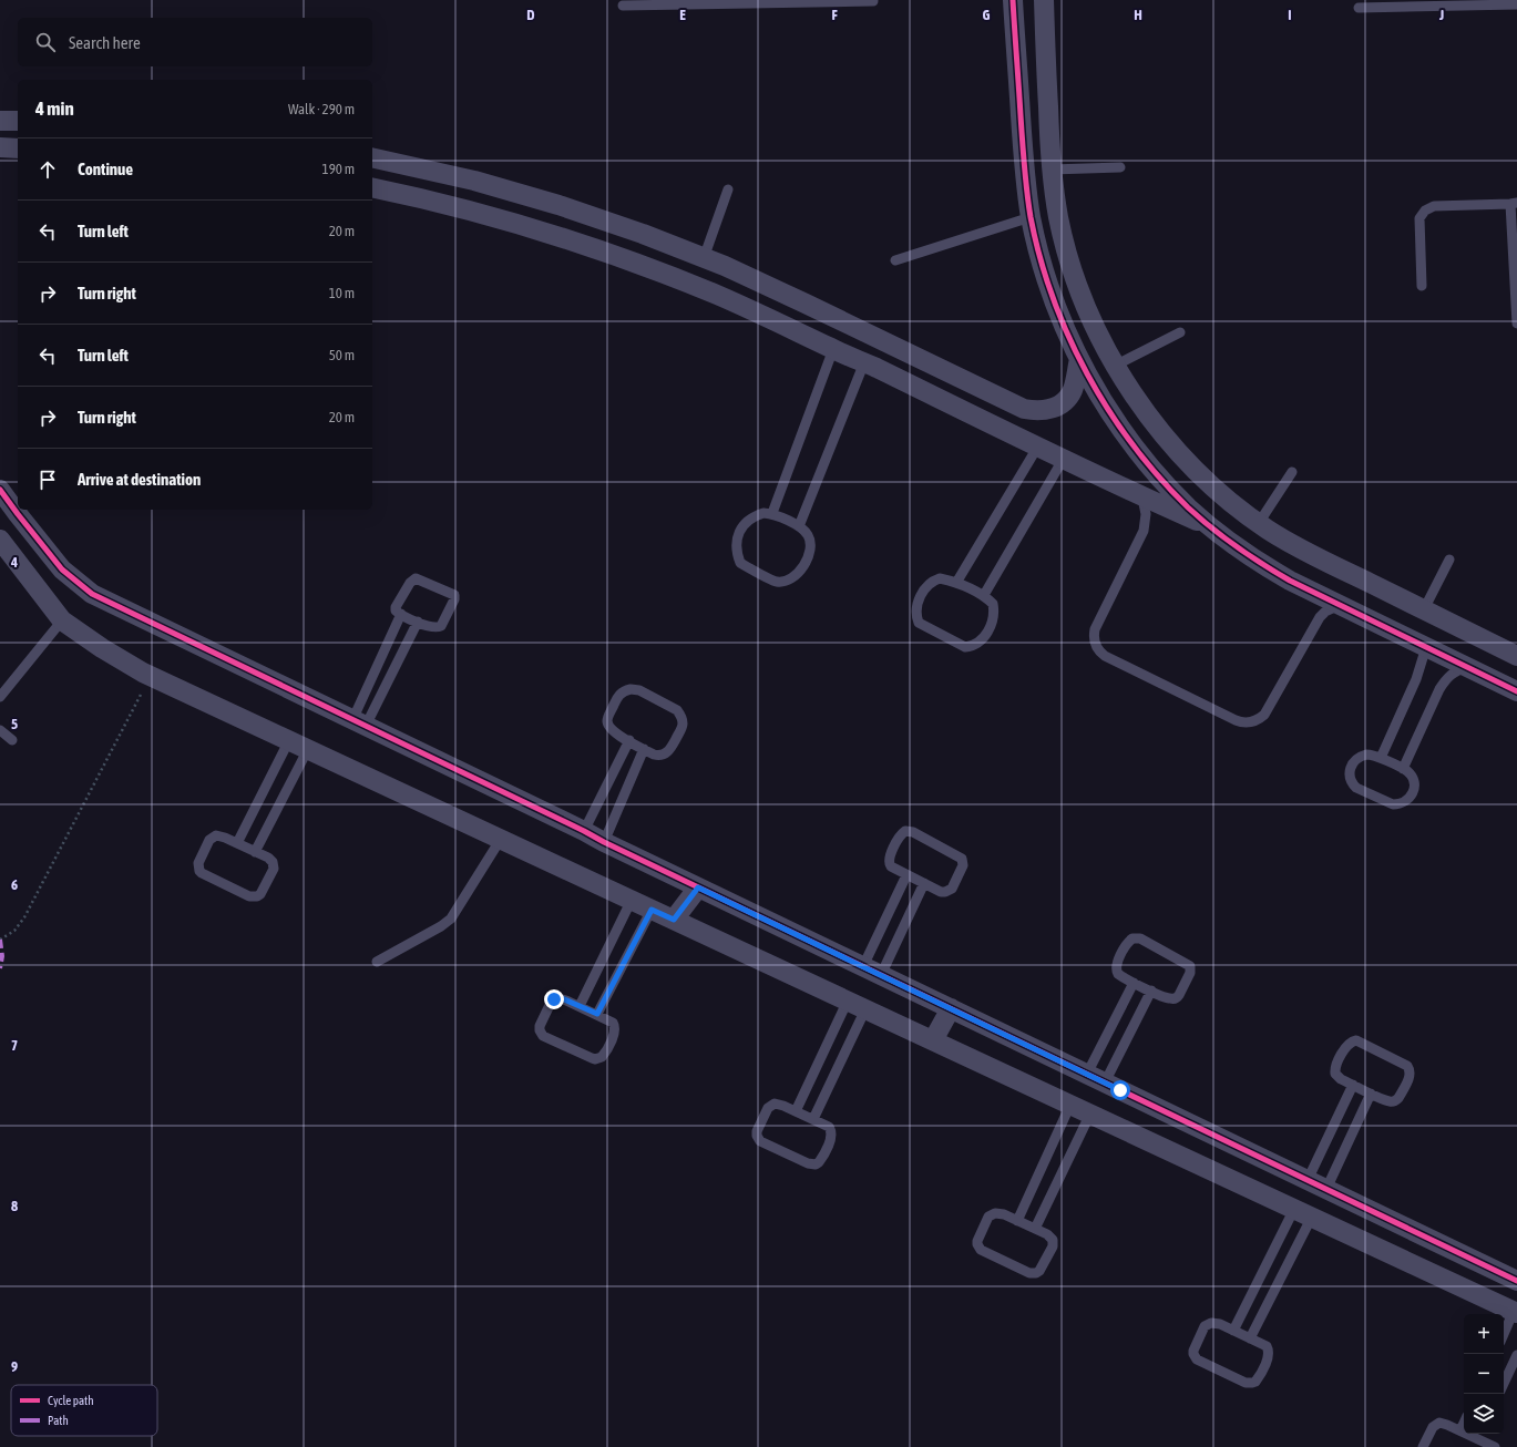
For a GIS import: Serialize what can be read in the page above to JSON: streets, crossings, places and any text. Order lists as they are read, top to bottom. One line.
{"legend":["Cycle path","Path"],"page":{"search":"Search here","heading":["4 min","Walk · 290 m"],"list":[["Continue","190 m"],["Turn left","20 m"],["Turn right","10 m"],["Turn left","50 m"],["Turn right","20 m"],"Arrive at destination"],"map_buttons":["+","−"]},"grid":{"columns":["D","E","F","G","H","I","J"],"rows":["4","5","6","7","8","9"]}}
